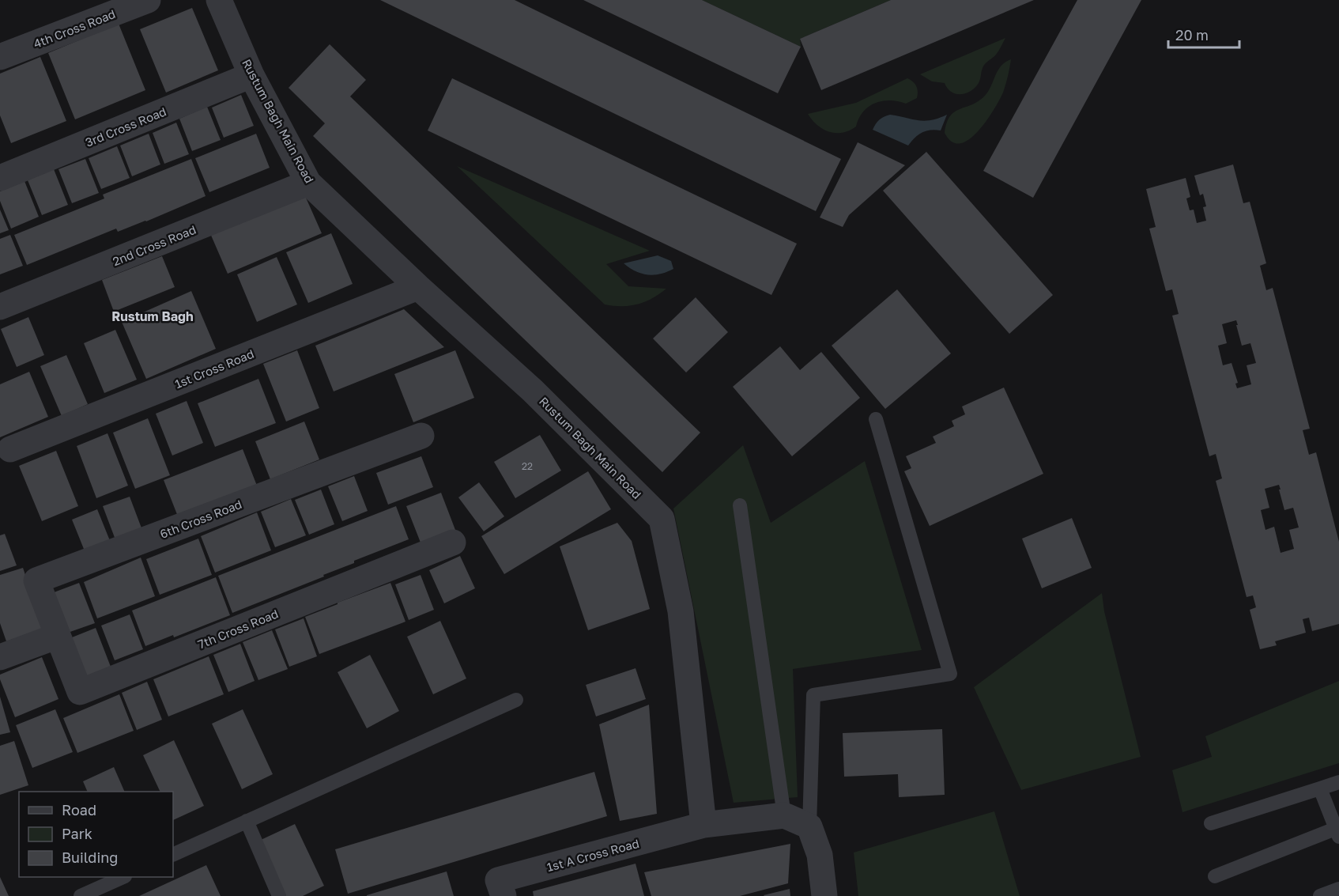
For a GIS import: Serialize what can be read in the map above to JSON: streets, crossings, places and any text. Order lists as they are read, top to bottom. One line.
{"streets":{"street":["4th Cross Road","Rustum Bagh Main Road","3rd Cross Road","2nd Cross Road","1st Cross Road","6th Cross Road","7th Cross Road","1st A Cross Road"]},"crossings":[["Rustum Bagh Main Road","3rd Cross Road"],["Rustum Bagh Main Road","2nd Cross Road"],["Rustum Bagh Main Road","1st Cross Road"],["Rustum Bagh Main Road","1st A Cross Road"],["6th Cross Road","7th Cross Road"]],"districts":["Rustum Bagh"],"house_numbers":["22"],"legend":["Road","Park","Building"],"scale_bar":"20 m"}
